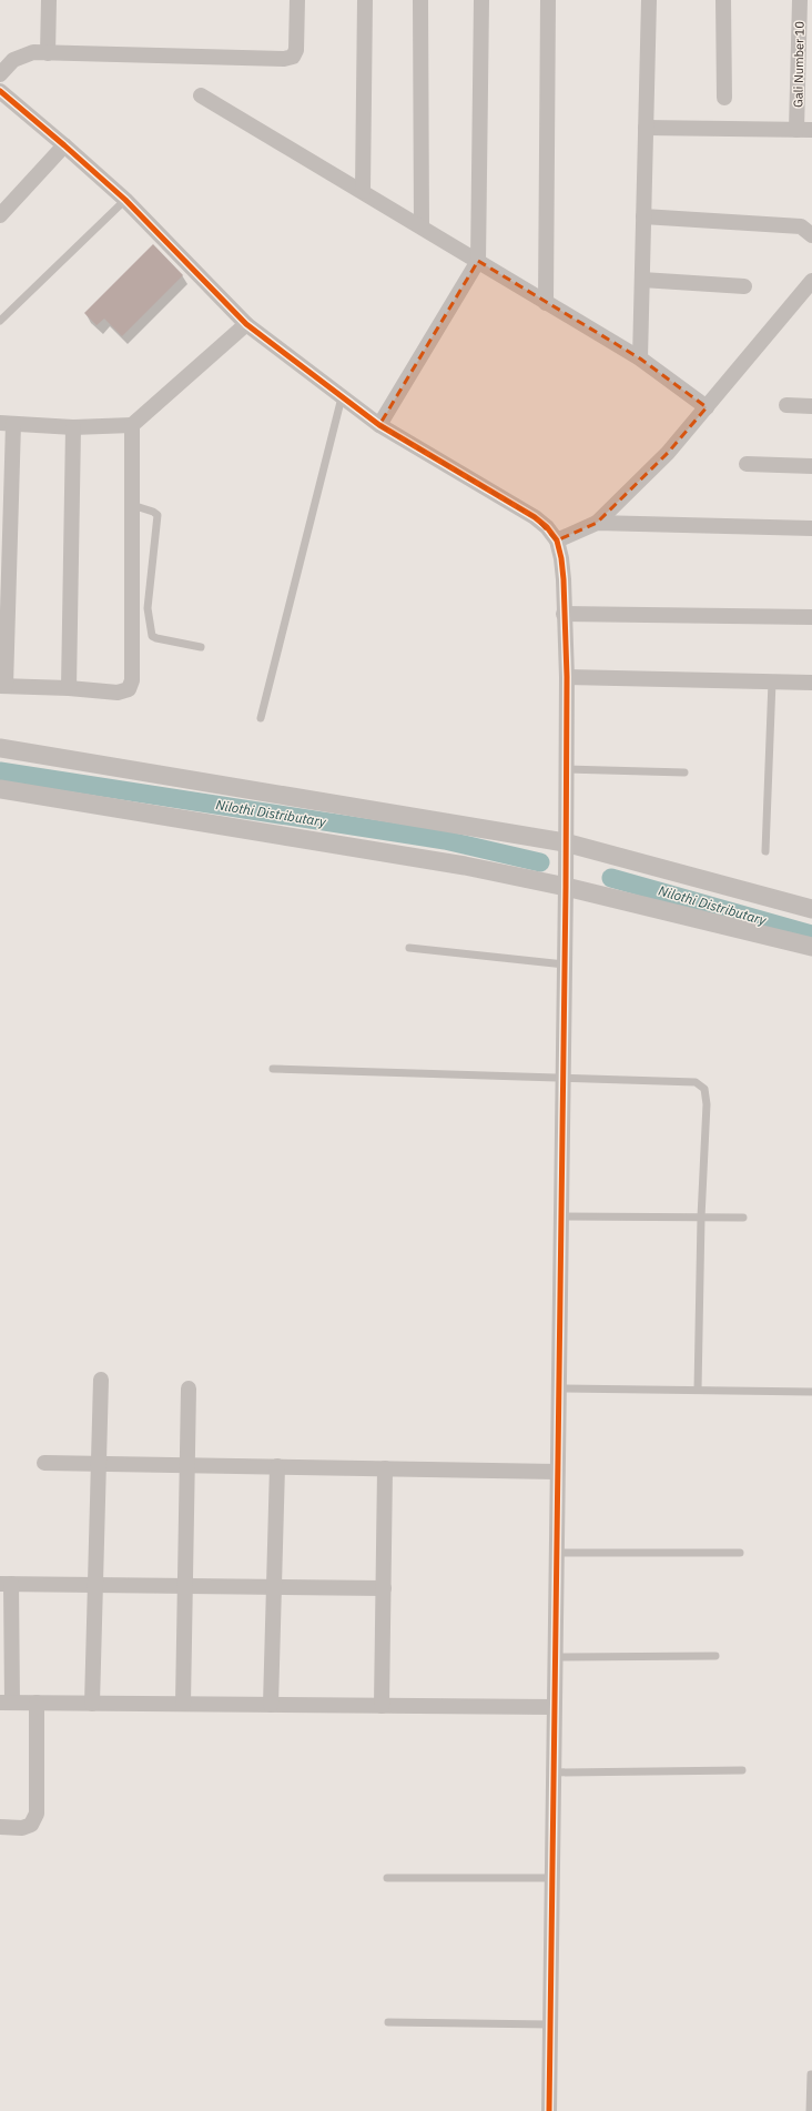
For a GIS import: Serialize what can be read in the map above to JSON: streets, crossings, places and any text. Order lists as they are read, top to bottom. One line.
{"streets":{"street":["Gali Number 10"]},"water":["Nilothi Distributary"]}
